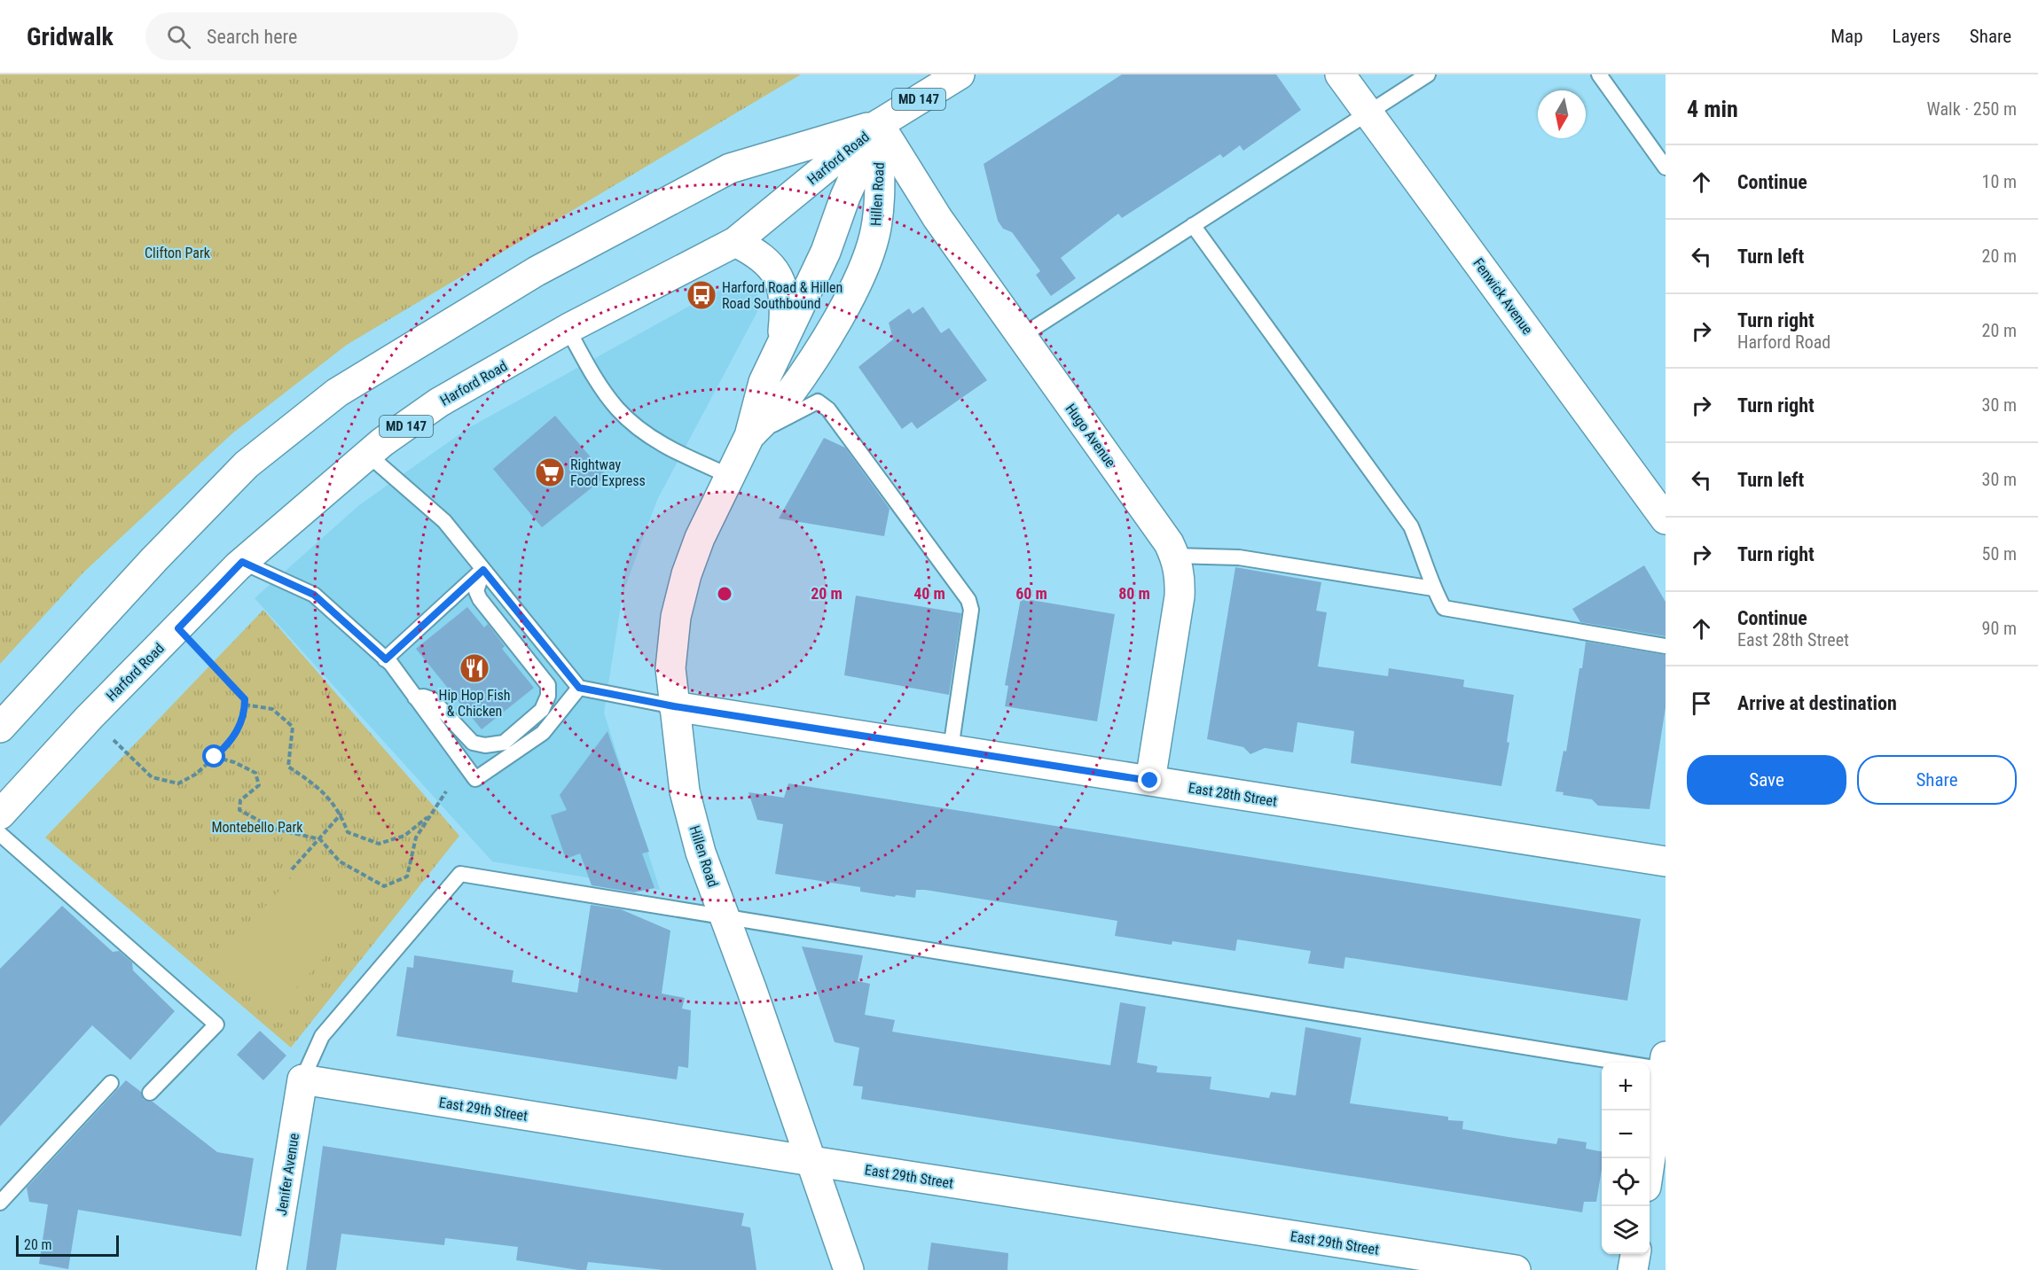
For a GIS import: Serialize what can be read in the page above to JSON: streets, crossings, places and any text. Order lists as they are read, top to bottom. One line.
{"streets":{"main road":["MD 147","Harford Road","Hillen Road","Fenwick Avenue","Hugo Avenue","East 28th Street","East 29th Street","Jenifer Avenue"]},"crossings":[["Harford Road","Hillen Road"],["Harford Road","Hugo Avenue"],["Hillen Road","Hugo Avenue"],["Hillen Road","East 28th Street"],["Hillen Road","East 29th Street"],["Hugo Avenue","East 28th Street"],["East 29th Street","Jenifer Avenue"]],"parks":["Clifton Park","Montebello Park"],"places":{"bus stop":["Harford Road & Hillen Road Southbound"],"supermarket":["Rightway Food Express"],"restaurant":["Hip Hop Fish & Chicken"]},"scale_bar":"20 m","north":"bottom","page":{"header":"Gridwalk","search":"Search here","nav":["Map","Layers","Share"],"heading":["4 min","Walk · 250 m"],"list":[["Continue","10 m"],["Turn left","20 m"],["Turn right","Harford Road","20 m"],["Turn right","30 m"],["Turn left","30 m"],["Turn right","50 m"],["Continue","East 28th Street","90 m"],"Arrive at destination"],"buttons":["Save","Share"],"map_buttons":["+","−"],"scale":"20 m"},"rings":["20 m","40 m","60 m","80 m"]}
